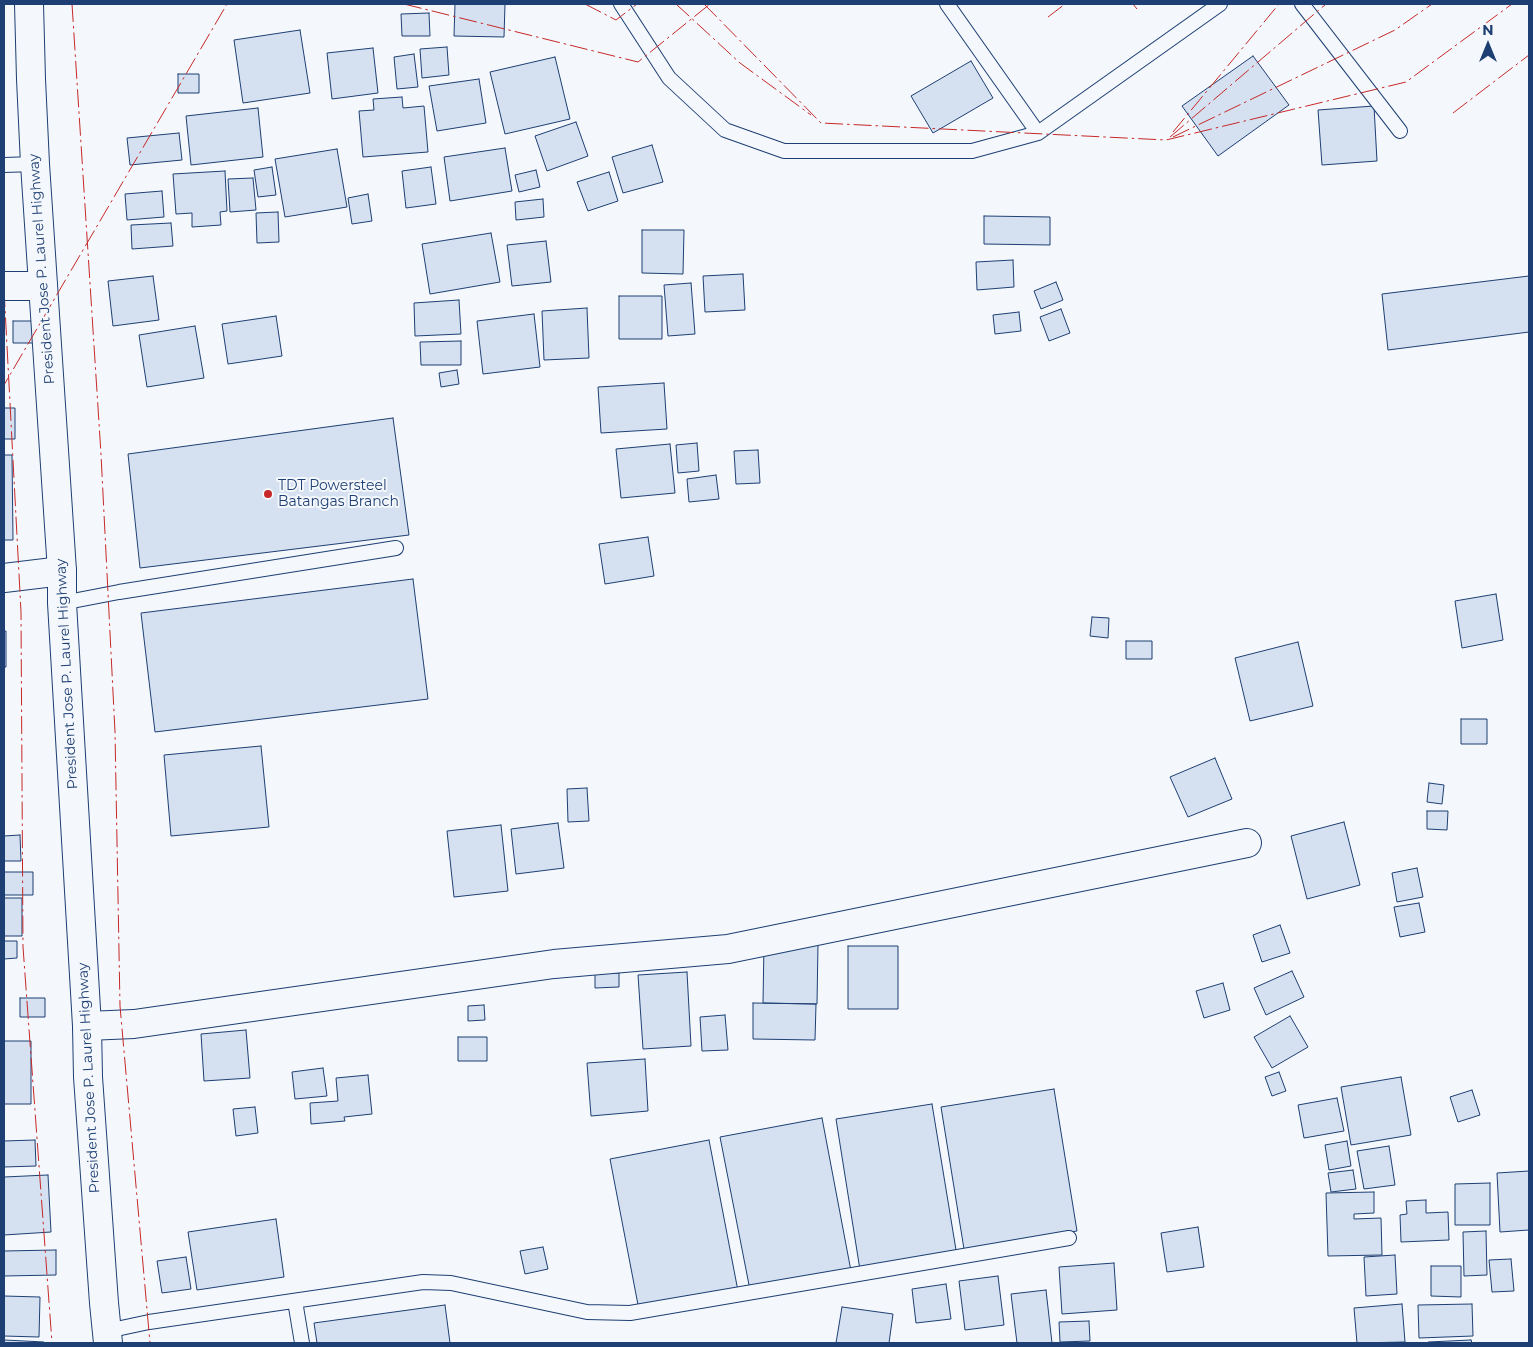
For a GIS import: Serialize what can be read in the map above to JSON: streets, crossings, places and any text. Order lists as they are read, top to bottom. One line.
{"streets":{"main road":["President Jose P. Laurel Highway"]},"places":["TDT Powersteel Batangas Branch"],"north":"top"}
